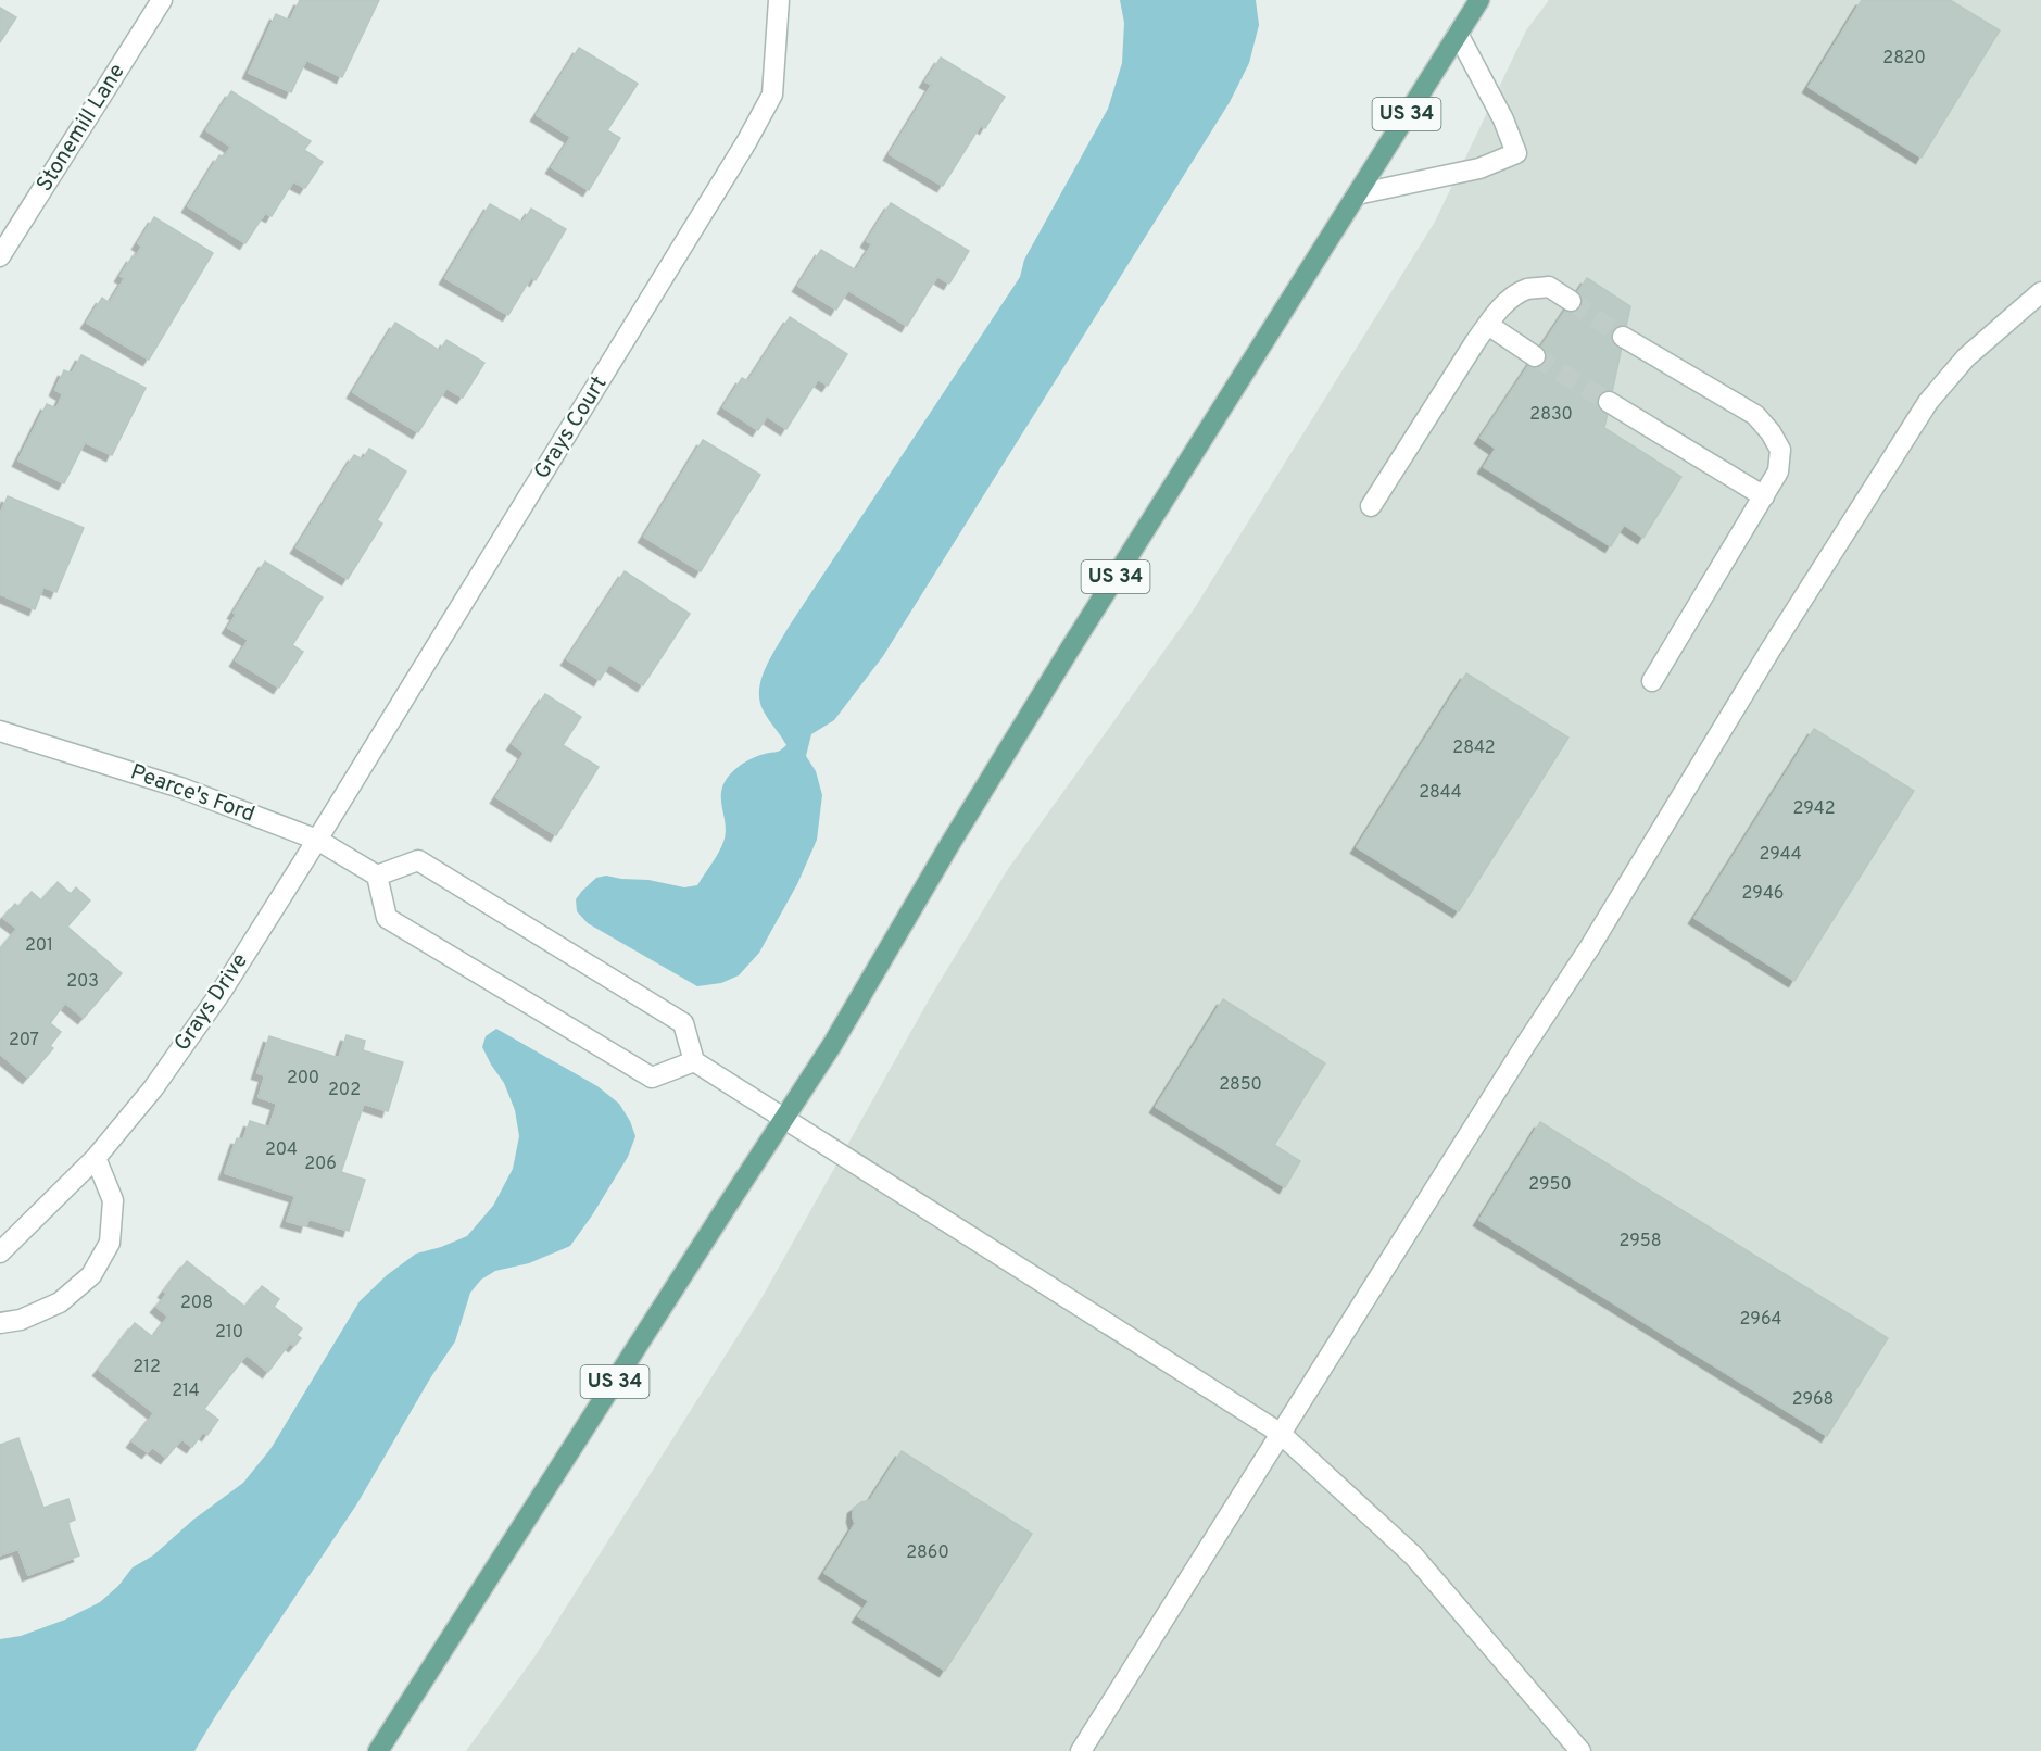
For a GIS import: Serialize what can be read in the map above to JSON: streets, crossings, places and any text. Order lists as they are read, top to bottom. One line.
{"streets":{"main road":["US 34"],"street":["Stonemill Lane","Grays Court","Pearce's Ford","Grays Drive"]},"crossings":[["Grays Court","Pearce's Ford"],["Grays Court","Grays Drive"],["Pearce's Ford","Grays Drive"]],"house_numbers":["2820","2830","2842","2844","2942","2944","2946","201","203","207","200","2850","202","204","206","2950","2958","208","2964","210","212","214","2968","2860"]}
